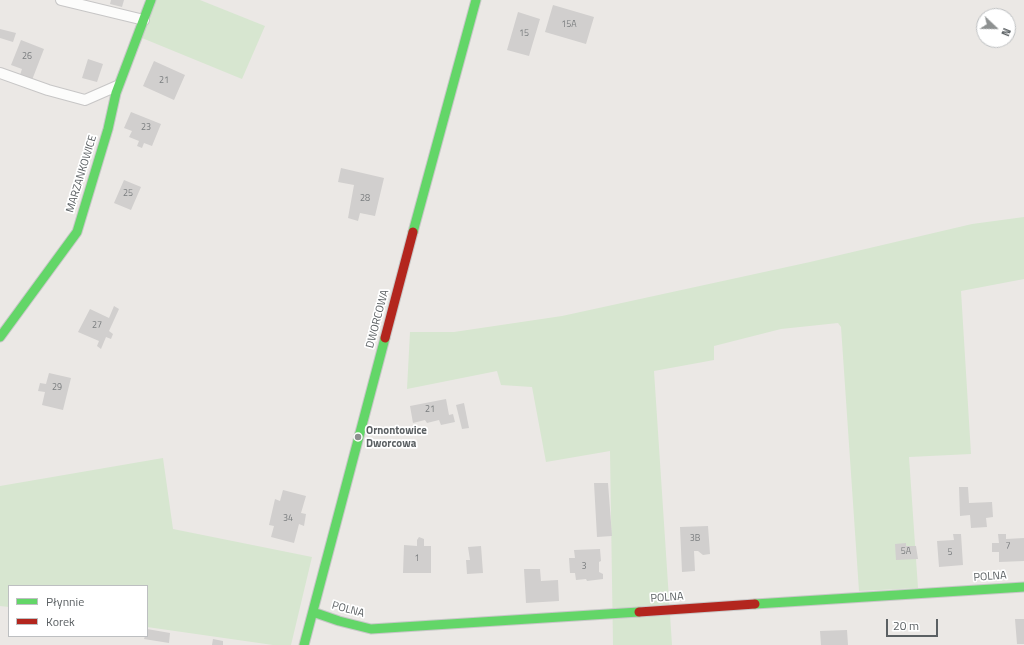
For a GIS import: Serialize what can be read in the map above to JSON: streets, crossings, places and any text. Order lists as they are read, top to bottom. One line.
{"streets":{"street":["MARZANKOWICE","DWORCOWA","POLNA"]},"crossings":[["DWORCOWA","POLNA"]],"places":["Ornontowice Dworcowa"],"house_numbers":["15A","15","26","21","23","25","28","27","29","21","34","3B","7","5A","5","1","3"],"legend":["Płynnie","Korek"],"scale_bar":"20 m","north":"right"}
